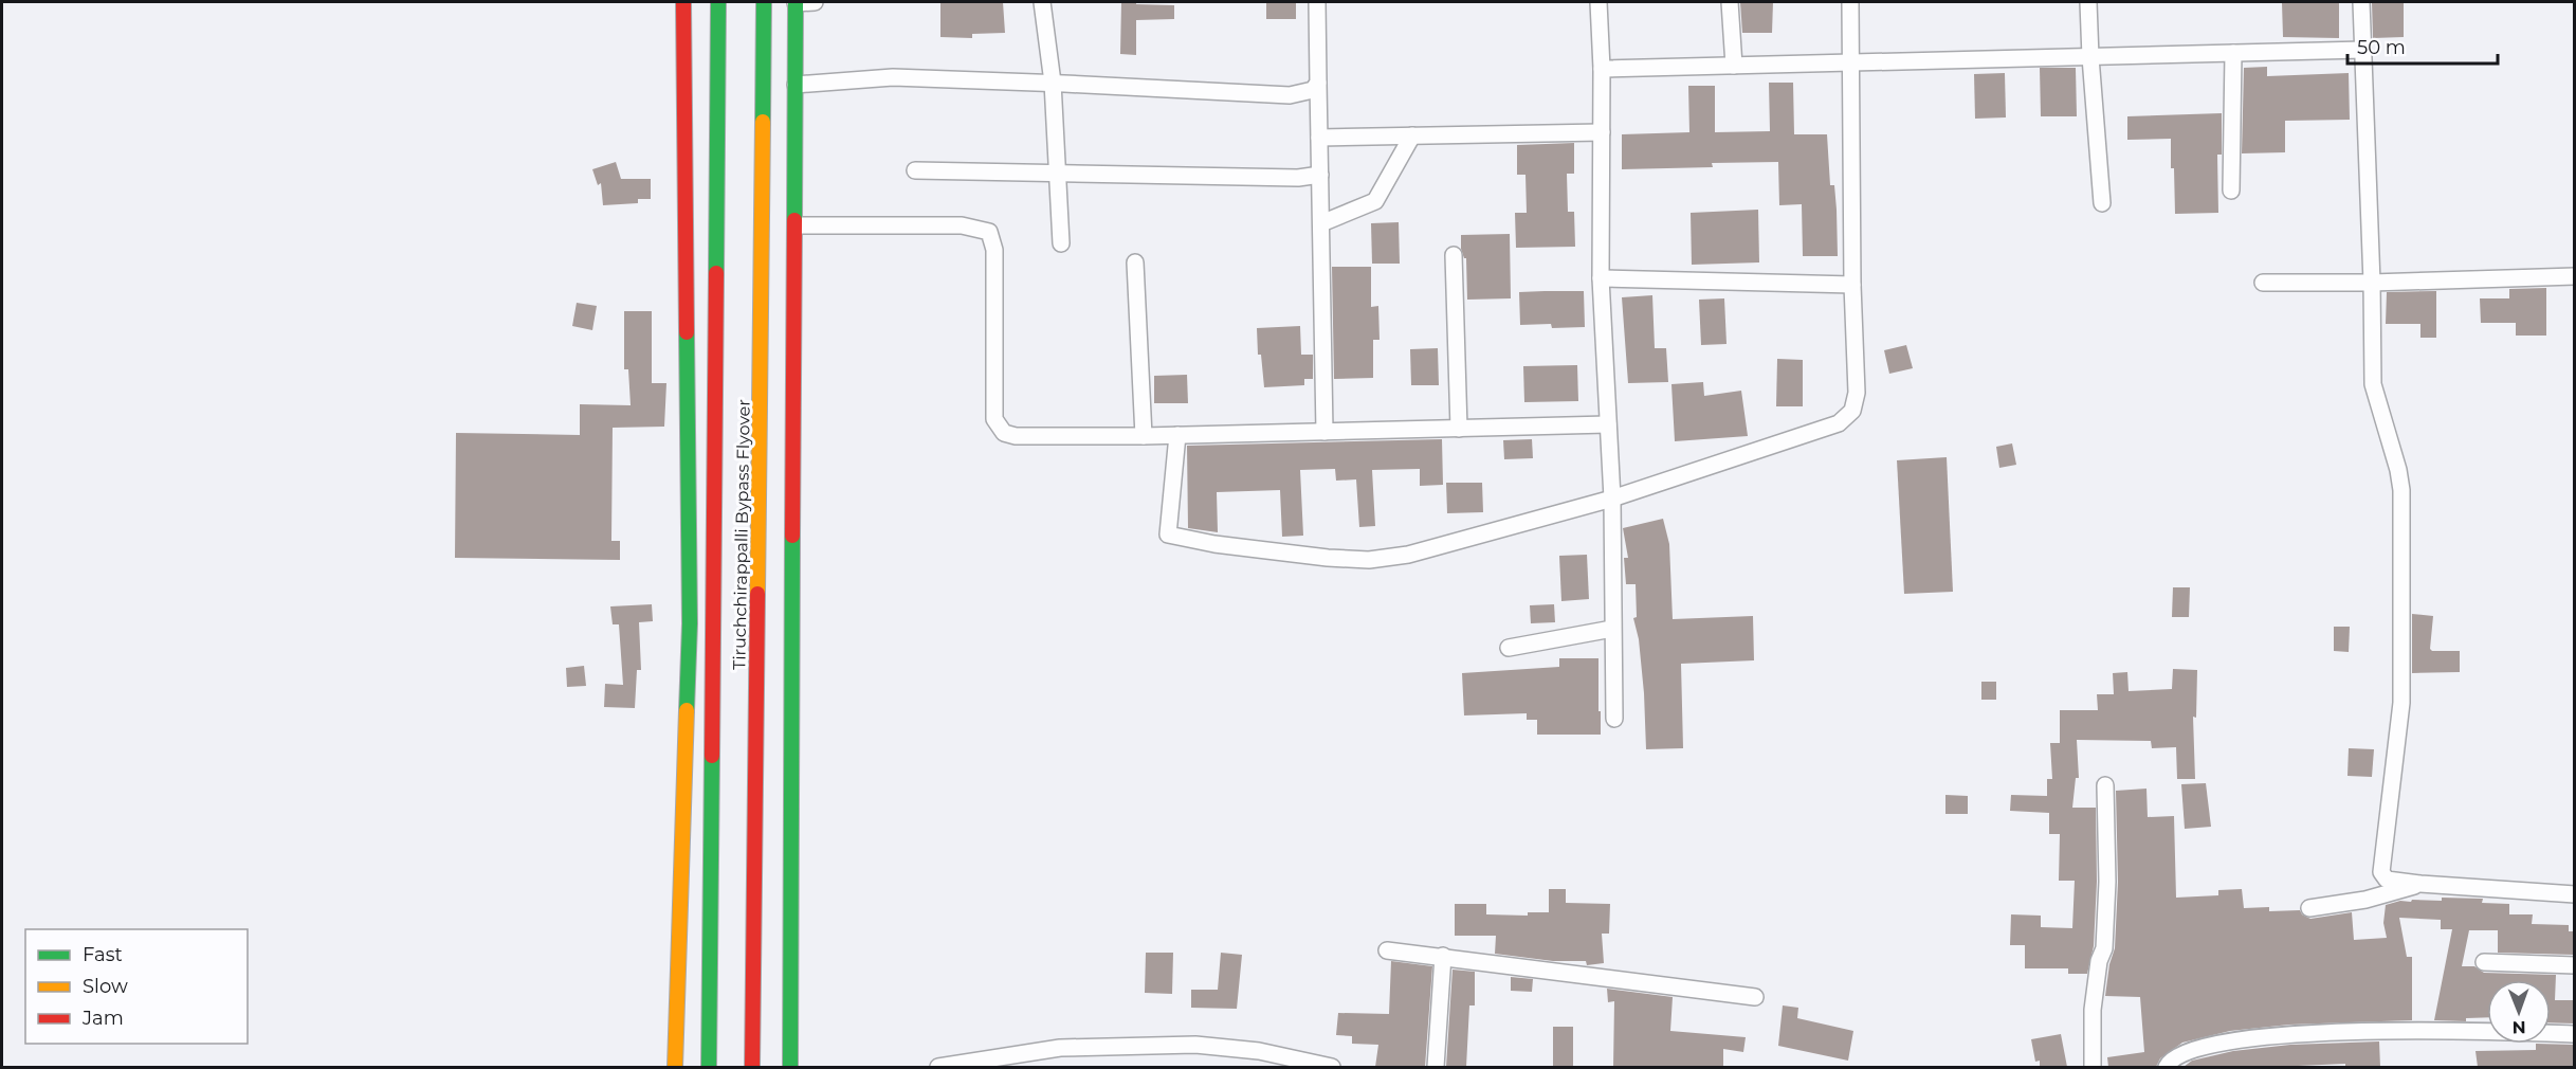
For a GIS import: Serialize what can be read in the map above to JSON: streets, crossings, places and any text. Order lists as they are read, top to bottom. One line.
{"streets":{"main road":["Tiruchchirappalli Bypass Flyover"]},"legend":["Fast","Slow","Jam"],"scale_bar":"50 m","north":"bottom"}
